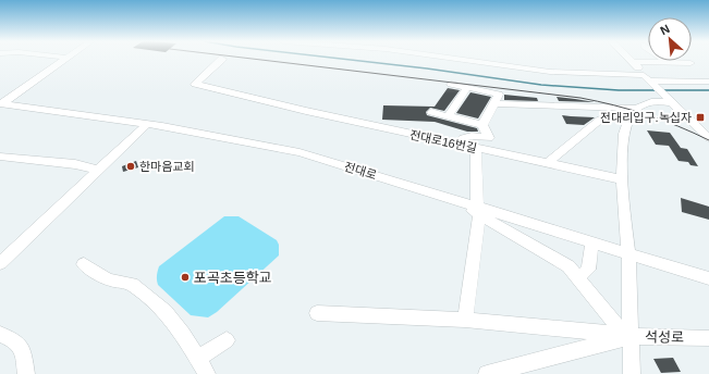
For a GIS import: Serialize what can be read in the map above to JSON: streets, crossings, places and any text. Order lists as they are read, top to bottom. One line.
{"streets":{"street":["전대로16번길","전대로","석성로"]},"places":{"transit":["전대리입구.녹십자"],"other":["한마음교회","포곡초등학교"]},"north":"top left"}
